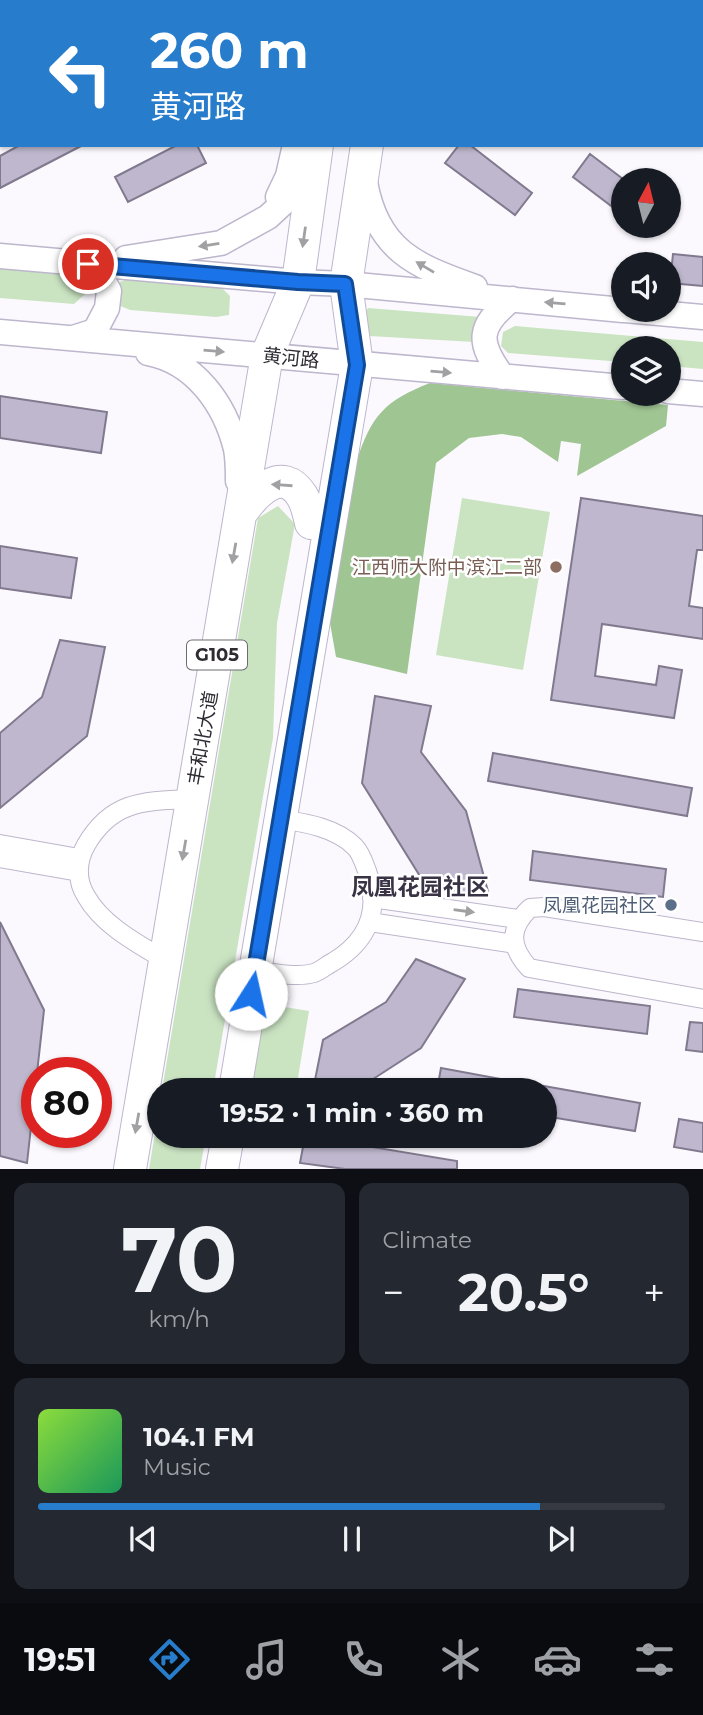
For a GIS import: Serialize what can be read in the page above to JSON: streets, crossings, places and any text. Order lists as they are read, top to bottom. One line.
{"streets":{"highway":["G105","丰和北大道"],"main road":["黄河路"]},"crossings":[["黄河路","丰和北大道"]],"districts":["凤凰花园社区"],"places":["江西师大附中滨江二部","凤凰花园社区"],"north":"top","page":{"turn":["260 m","黄河路"],"limit":"80","trip":"19:52 · 1 min · 360 m","tile":[["70","km/h"],"Climate"],"heat":["−","20.5°","+"],"song":["104.1 FM","Music"],"tabs":"19:51"}}
